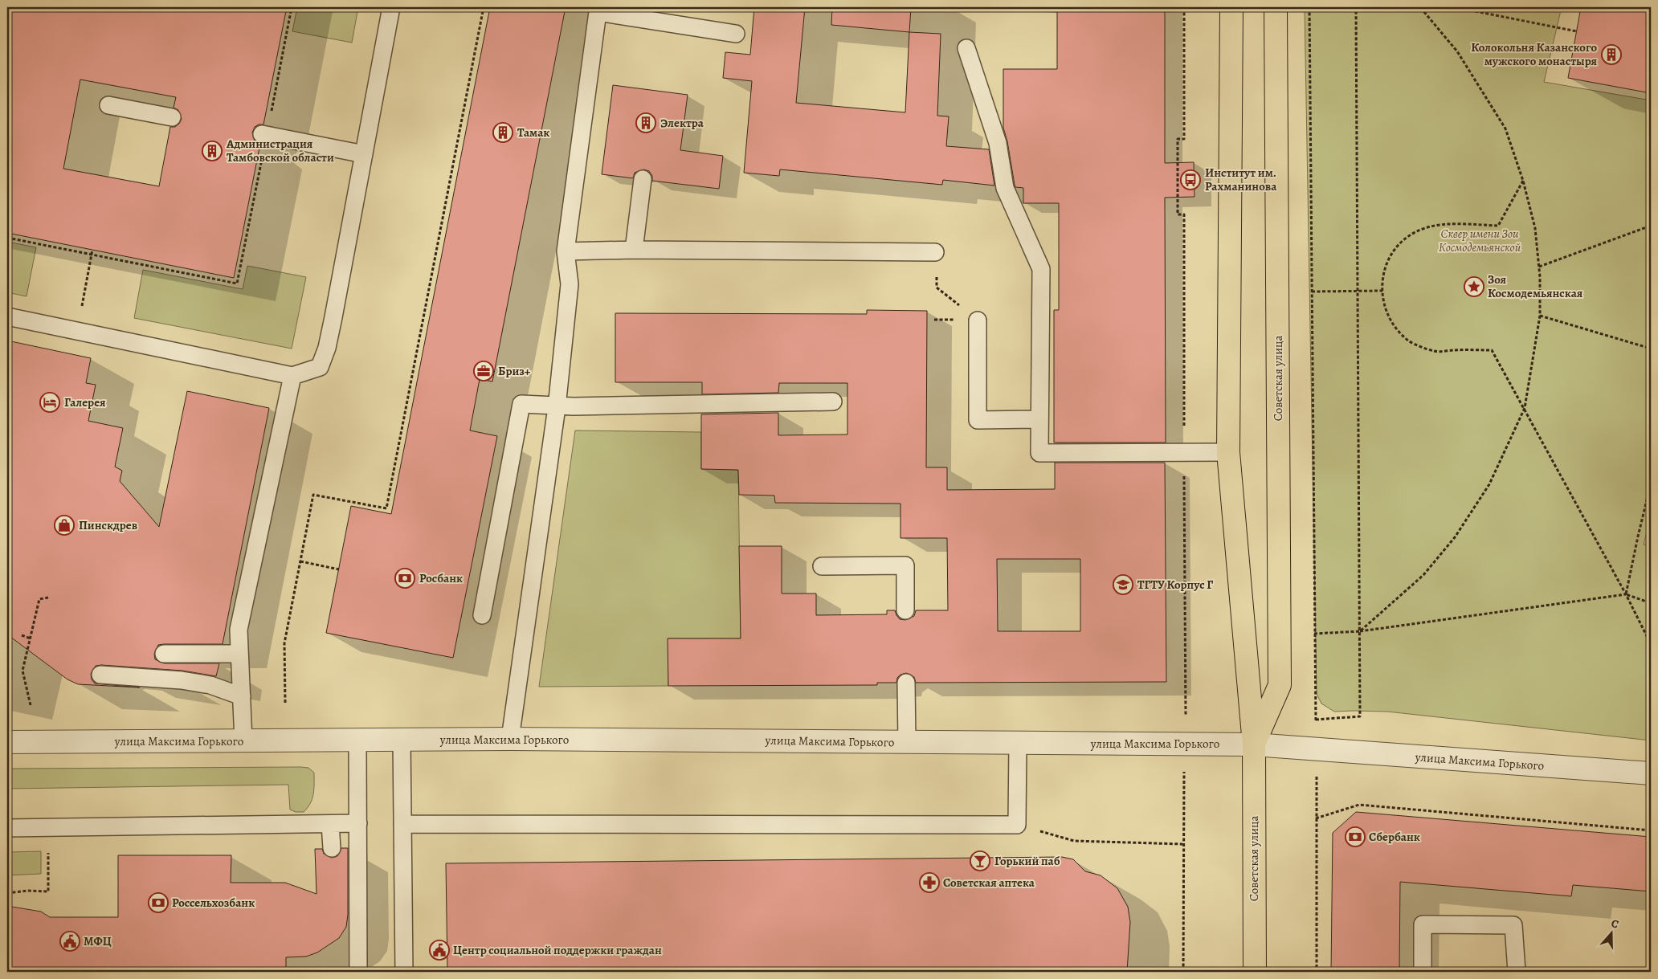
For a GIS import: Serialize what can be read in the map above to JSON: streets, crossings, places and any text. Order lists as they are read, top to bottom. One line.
{"streets":{"main road":["Советская улица"],"street":["улица Максима Горького"]},"crossings":[["Советская улица","улица Максима Горького"]],"parks":["Cквер имени Зои Космодемьянской"],"places":{"building":["Колокольня Казанского мужского монастыря","Электра","Тамак","Администрация Тамбовской области"],"bus stop":["Институт им. Рахманинова"],"place":["Зоя Космодемьянская"],"office":["Бриз+"],"hotel":["Галерея"],"shop":["Пинскдрев"],"bank":["Росбанк","Сбербанк","Россельхозбанк"],"school or university":["ТГТУ Корпус Г"],"bar":["Горький паб"],"pharmacy":["Советская аптека"],"public building":["МФЦ","Центр социальной поддержки граждан"]},"north":"top"}
